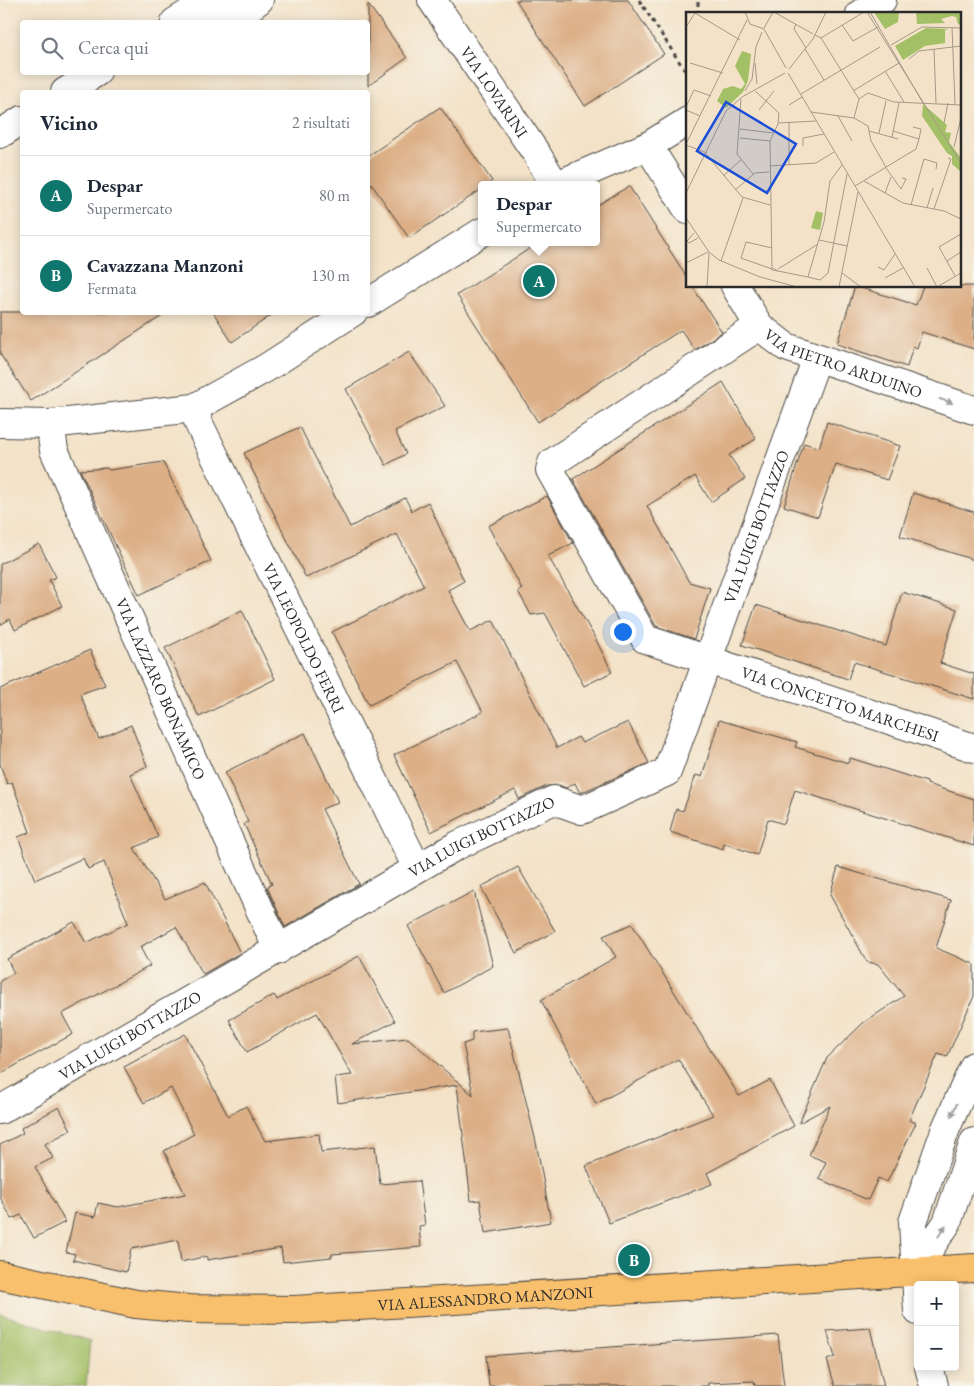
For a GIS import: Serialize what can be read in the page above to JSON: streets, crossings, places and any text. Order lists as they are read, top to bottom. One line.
{"streets":{"main road":["VIA ALESSANDRO MANZONI"],"street":["VIA LOVARINI","VIA PIETRO ARDUINO","VIA LUIGI BOTTAZZO","VIA LEOPOLDO FERRI","VIA LAZZARO BONAMICO","VIA CONCETTO MARCHESI"]},"crossings":[["VIA PIETRO ARDUINO","VIA LUIGI BOTTAZZO"],["VIA PIETRO ARDUINO","VIA CONCETTO MARCHESI"],["VIA LUIGI BOTTAZZO","VIA LEOPOLDO FERRI"],["VIA LUIGI BOTTAZZO","VIA LAZZARO BONAMICO"],["VIA LUIGI BOTTAZZO","VIA CONCETTO MARCHESI"]],"one_way":["VIA PIETRO ARDUINO"],"page":{"search":"Cerca qui","heading":["Vicino","2 risultati"],"list":[{"mark":"A","name":"Despar","note":"Supermercato","value":"80 m"},{"mark":"B","name":"Cavazzana Manzoni","note":"Fermata","value":"130 m"}],"popup":["Despar","Supermercato"],"pins":["A","B"],"map_buttons":["+","−"]}}
